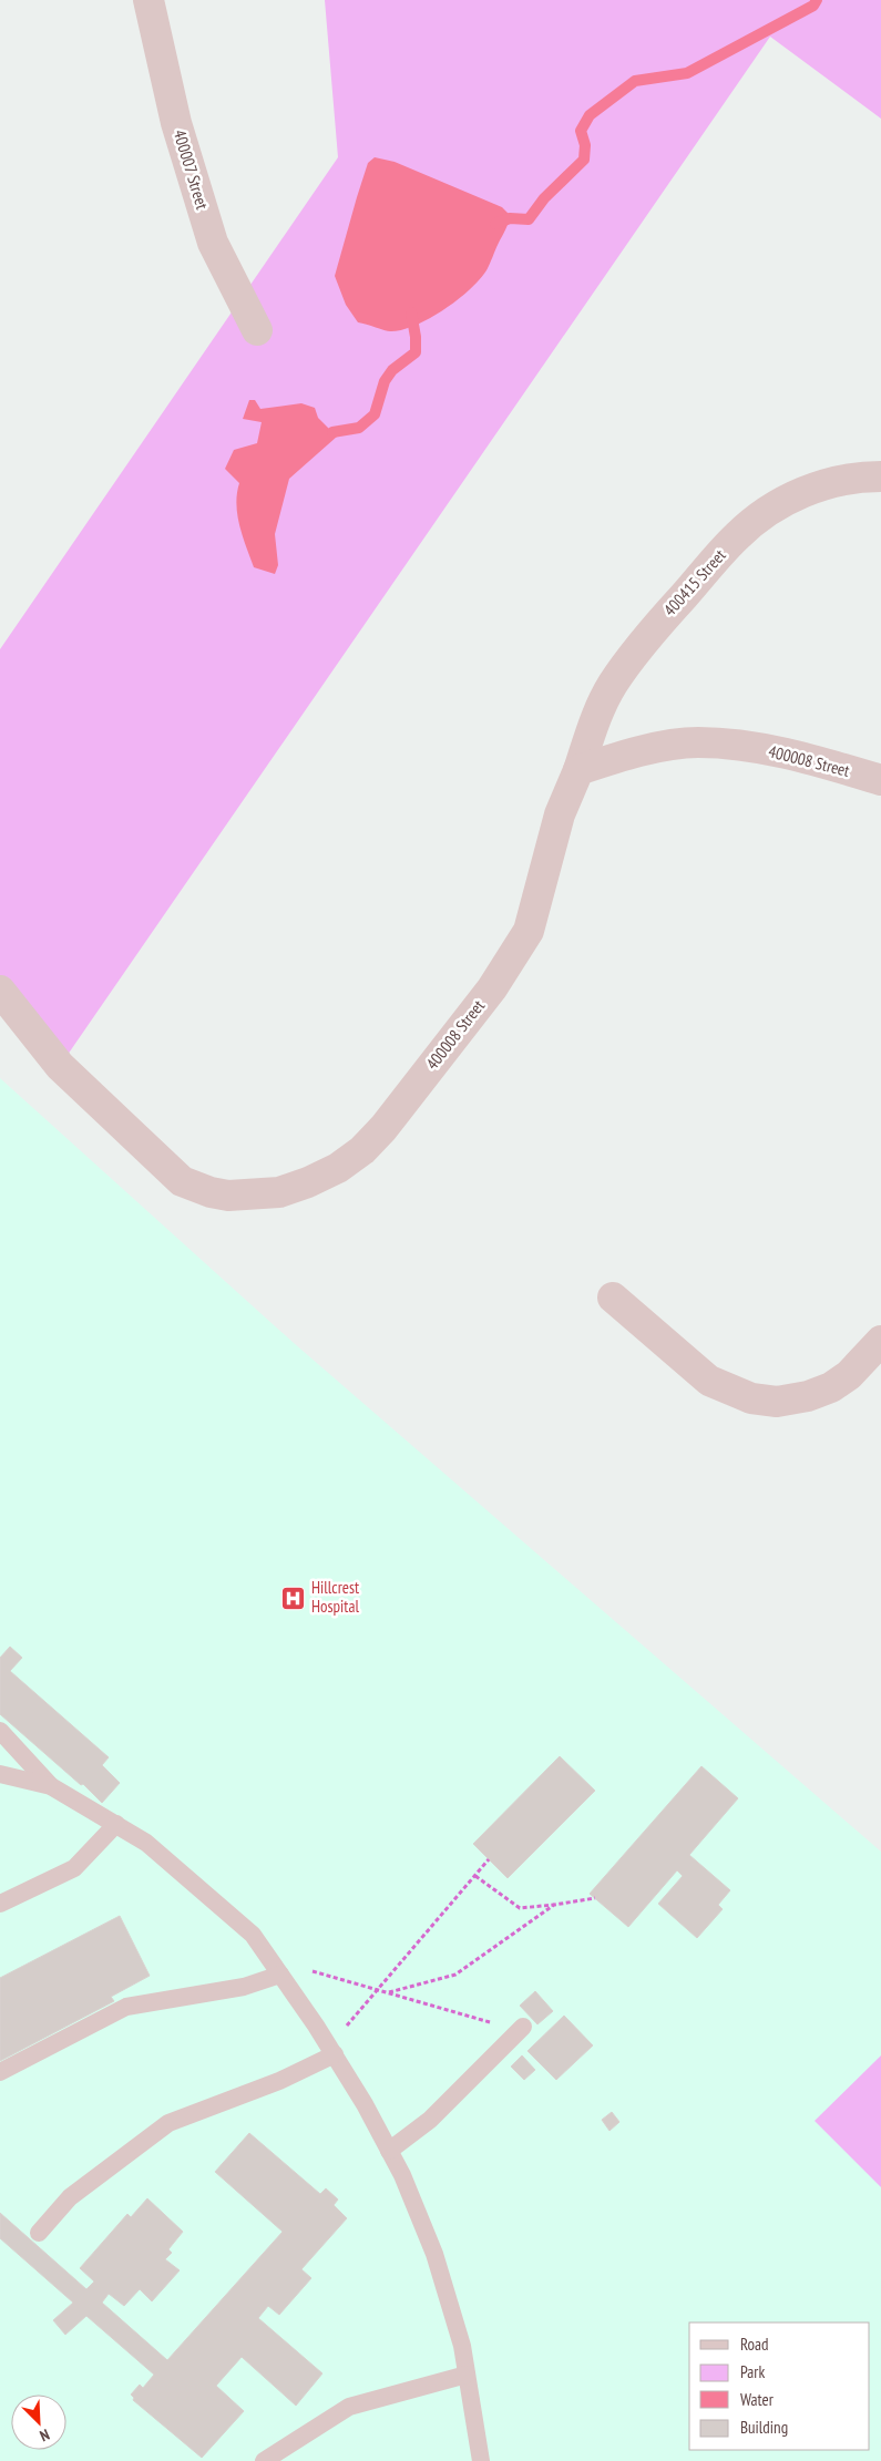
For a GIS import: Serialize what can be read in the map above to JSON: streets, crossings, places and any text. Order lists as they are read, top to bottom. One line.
{"streets":{"street":["400007 Street","400415 Street","400008 Street"]},"crossings":[["400415 Street","400008 Street"]],"places":{"hospital":["Hillcrest Hospital"]},"legend":["Road","Park","Water","Building"],"north":"bottom right"}
